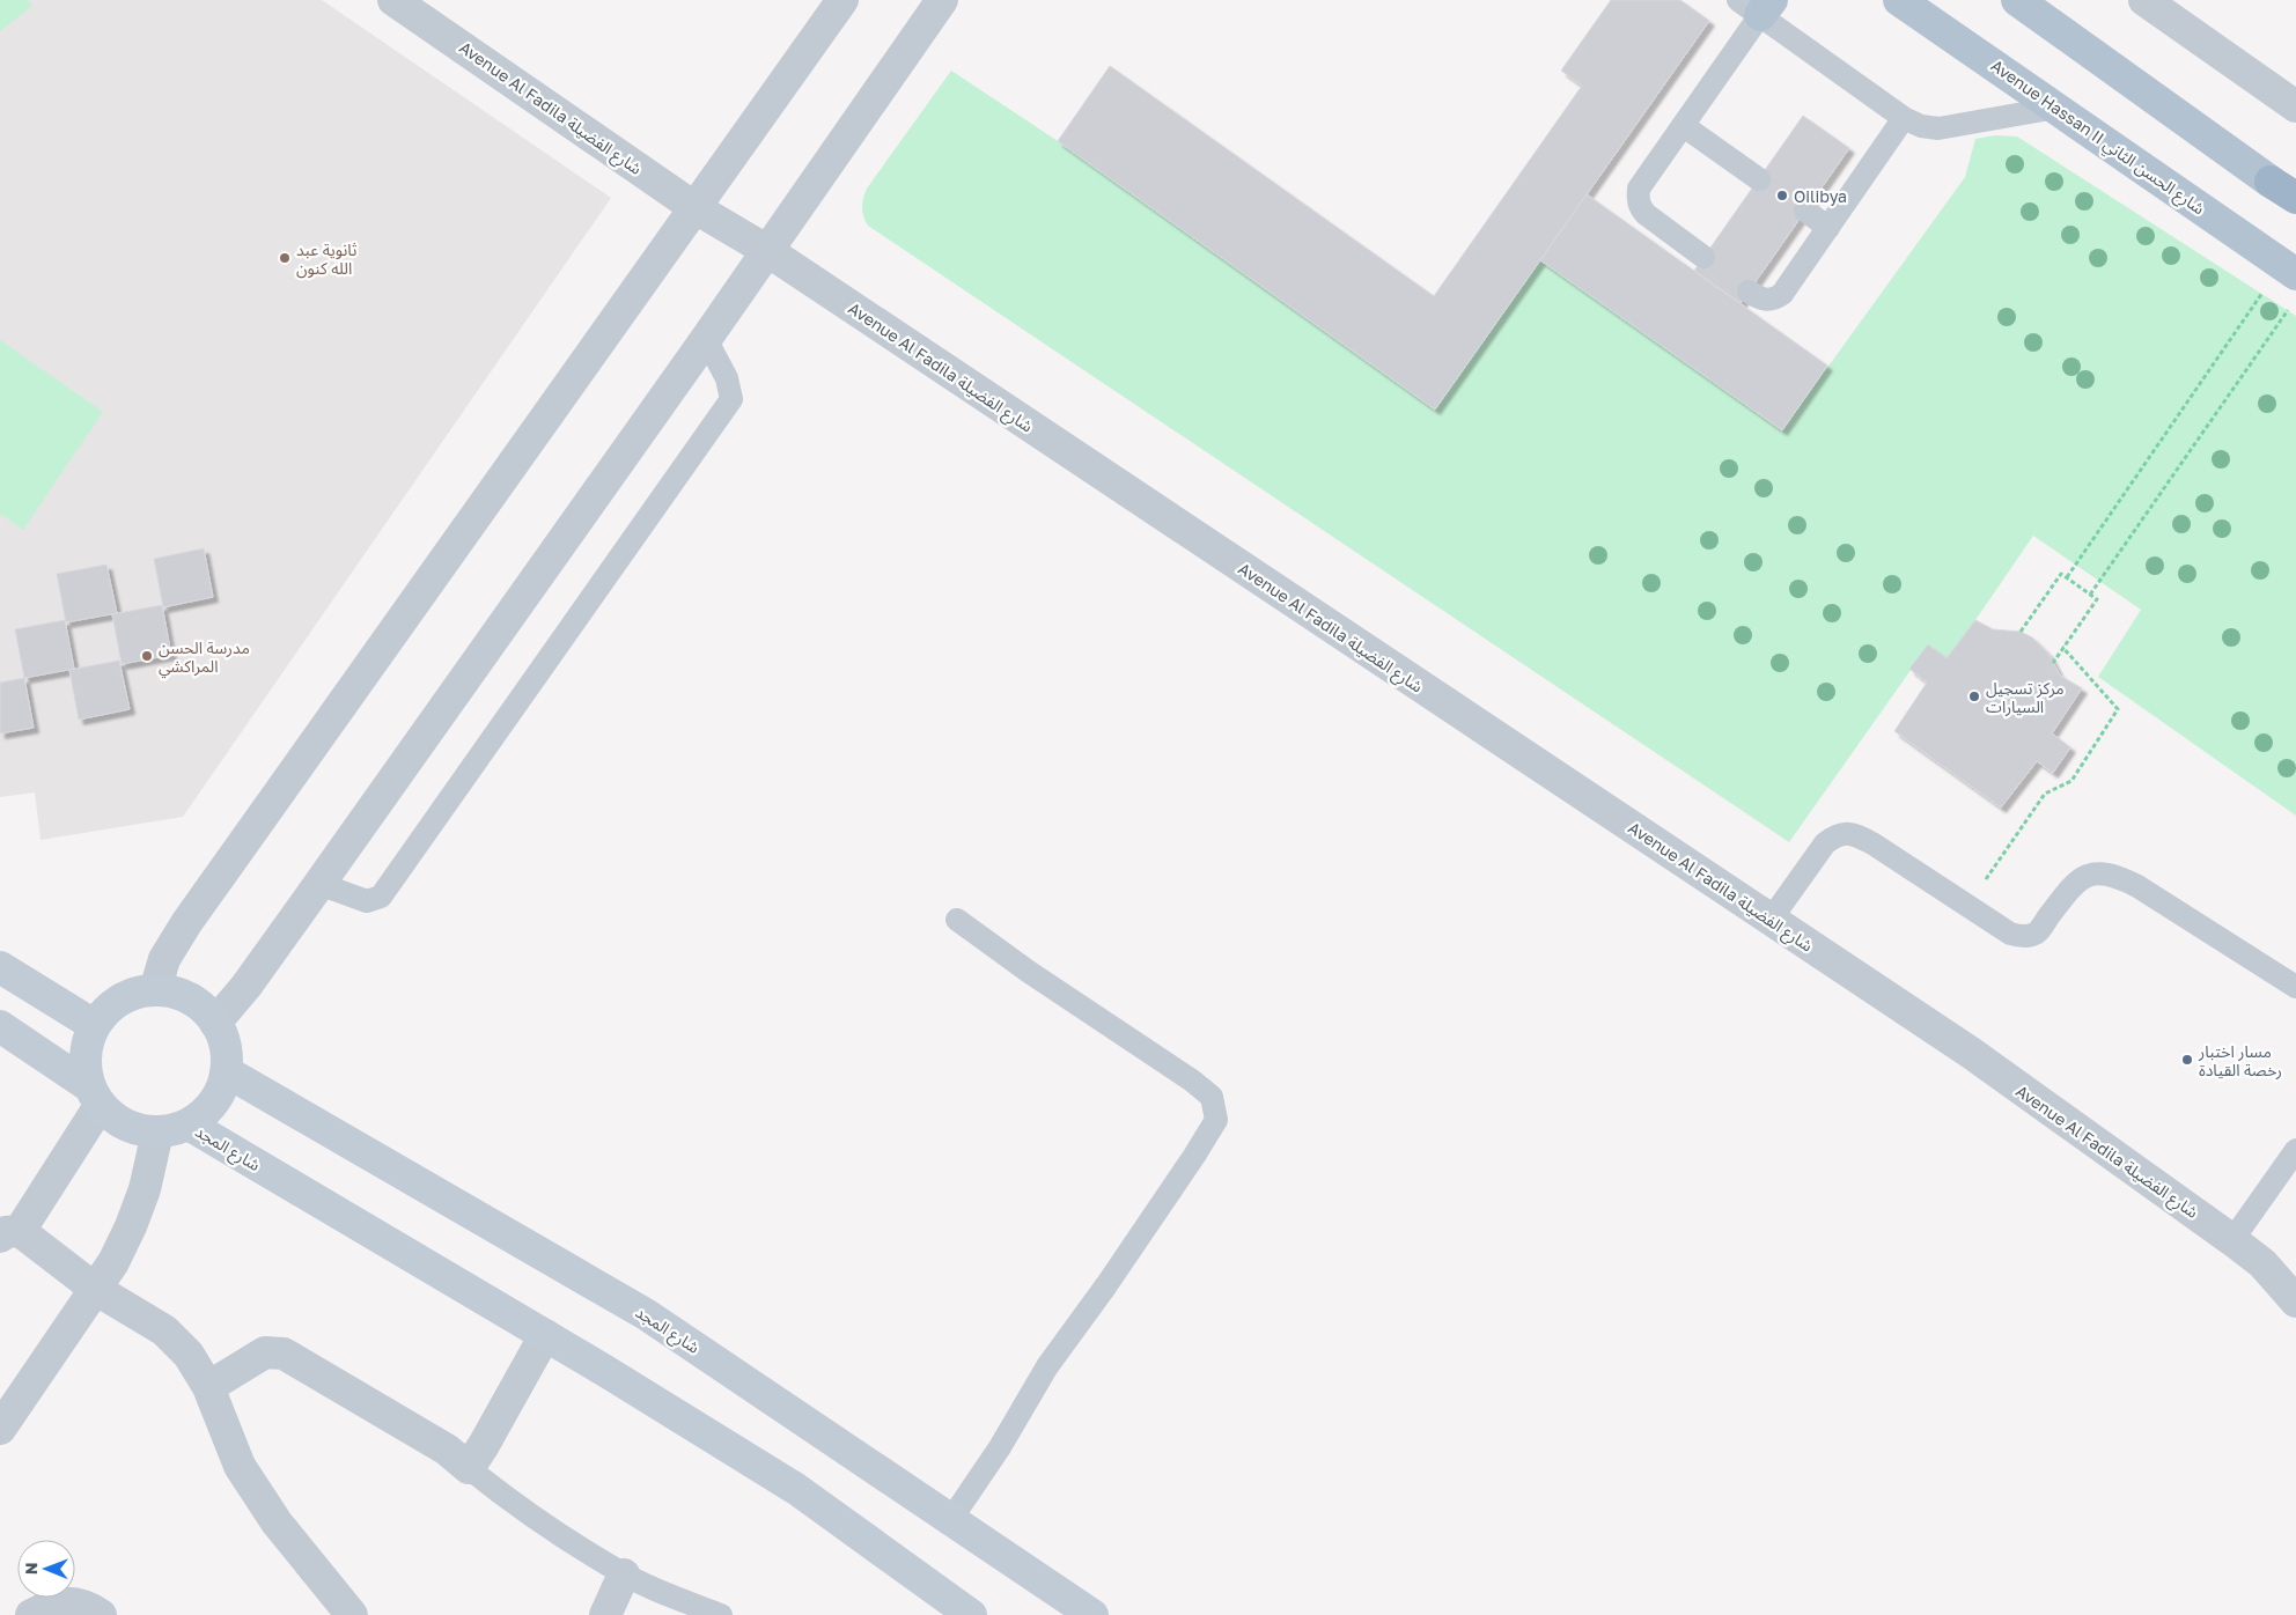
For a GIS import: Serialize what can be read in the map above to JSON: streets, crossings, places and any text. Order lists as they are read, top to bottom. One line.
{"streets":{"main road":["Avenue Hassan II شارع الحسن الثاني","شارع المجد"],"street":["Avenue Al Fadila شارع الفضيلة"]},"places":["Oilibya","ثانوية عبد الله كنون","مدرسة الحسن المراكشي","مركز تسجيل السيارات","مسار اختبار رخصة القيادة"],"north":"left"}
